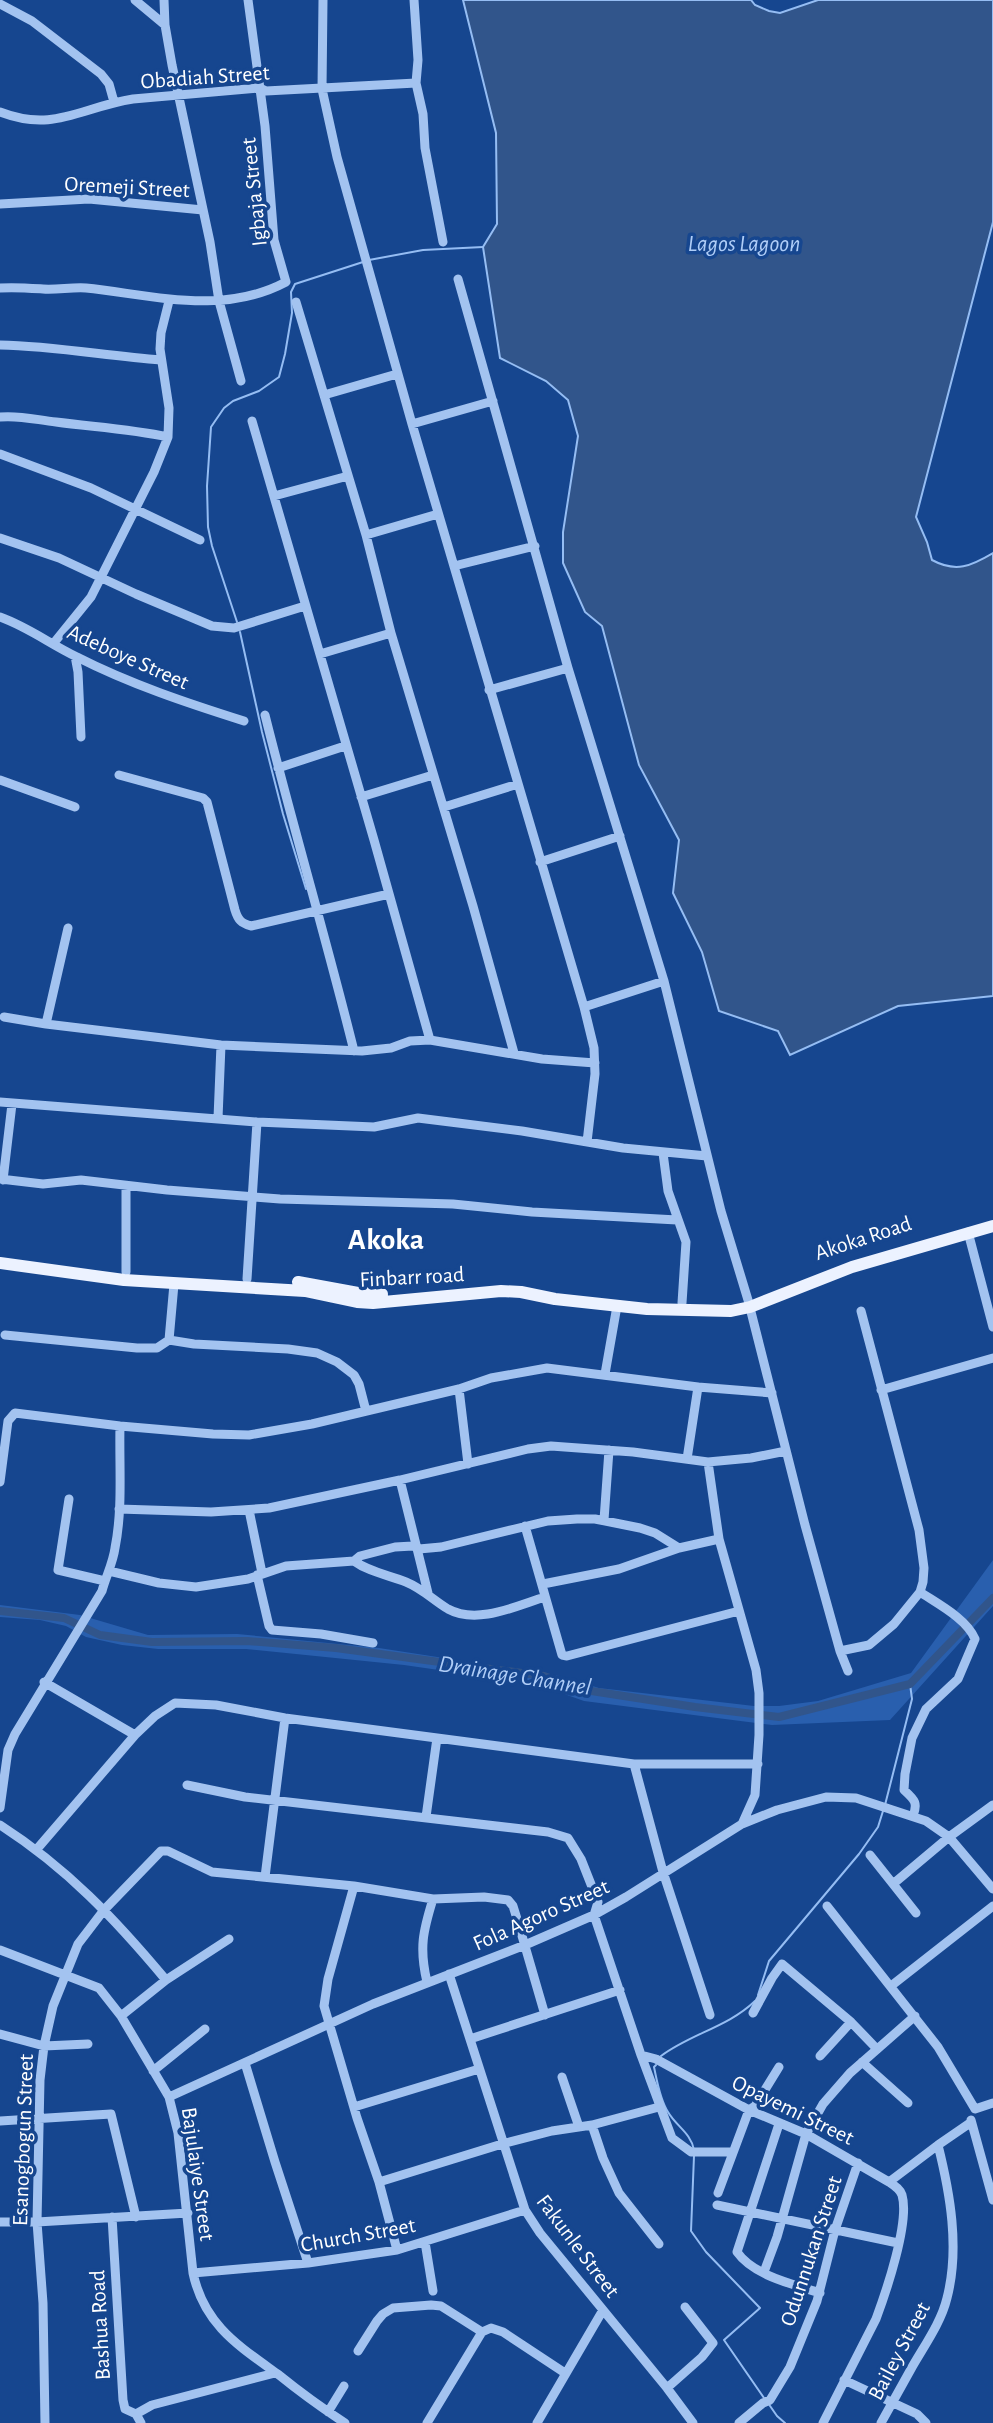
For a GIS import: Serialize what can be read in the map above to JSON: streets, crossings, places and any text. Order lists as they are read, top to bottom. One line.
{"streets":{"main road":["Akoka Road","Finbarr road"],"street":["Obadiah Street","Oremeji Street","Igbaja Street","Adeboye Street","Fola Agoro Street","Opayemi Street","Esanogbogun Street","Bajulaiye Street","Church Street","Fakunle Street","Odunnukan Street","Bashua Road","Bailey Street"]},"crossings":[["Obadiah Street","Igbaja Street"],["Fola Agoro Street","Bajulaiye Street"],["Fola Agoro Street","Fakunle Street"],["Opayemi Street","Odunnukan Street"],["Esanogbogun Street","Bajulaiye Street"],["Bajulaiye Street","Church Street"],["Church Street","Fakunle Street"]],"districts":["Akoka"],"water":["Lagos Lagoon","Drainage Channel"]}
